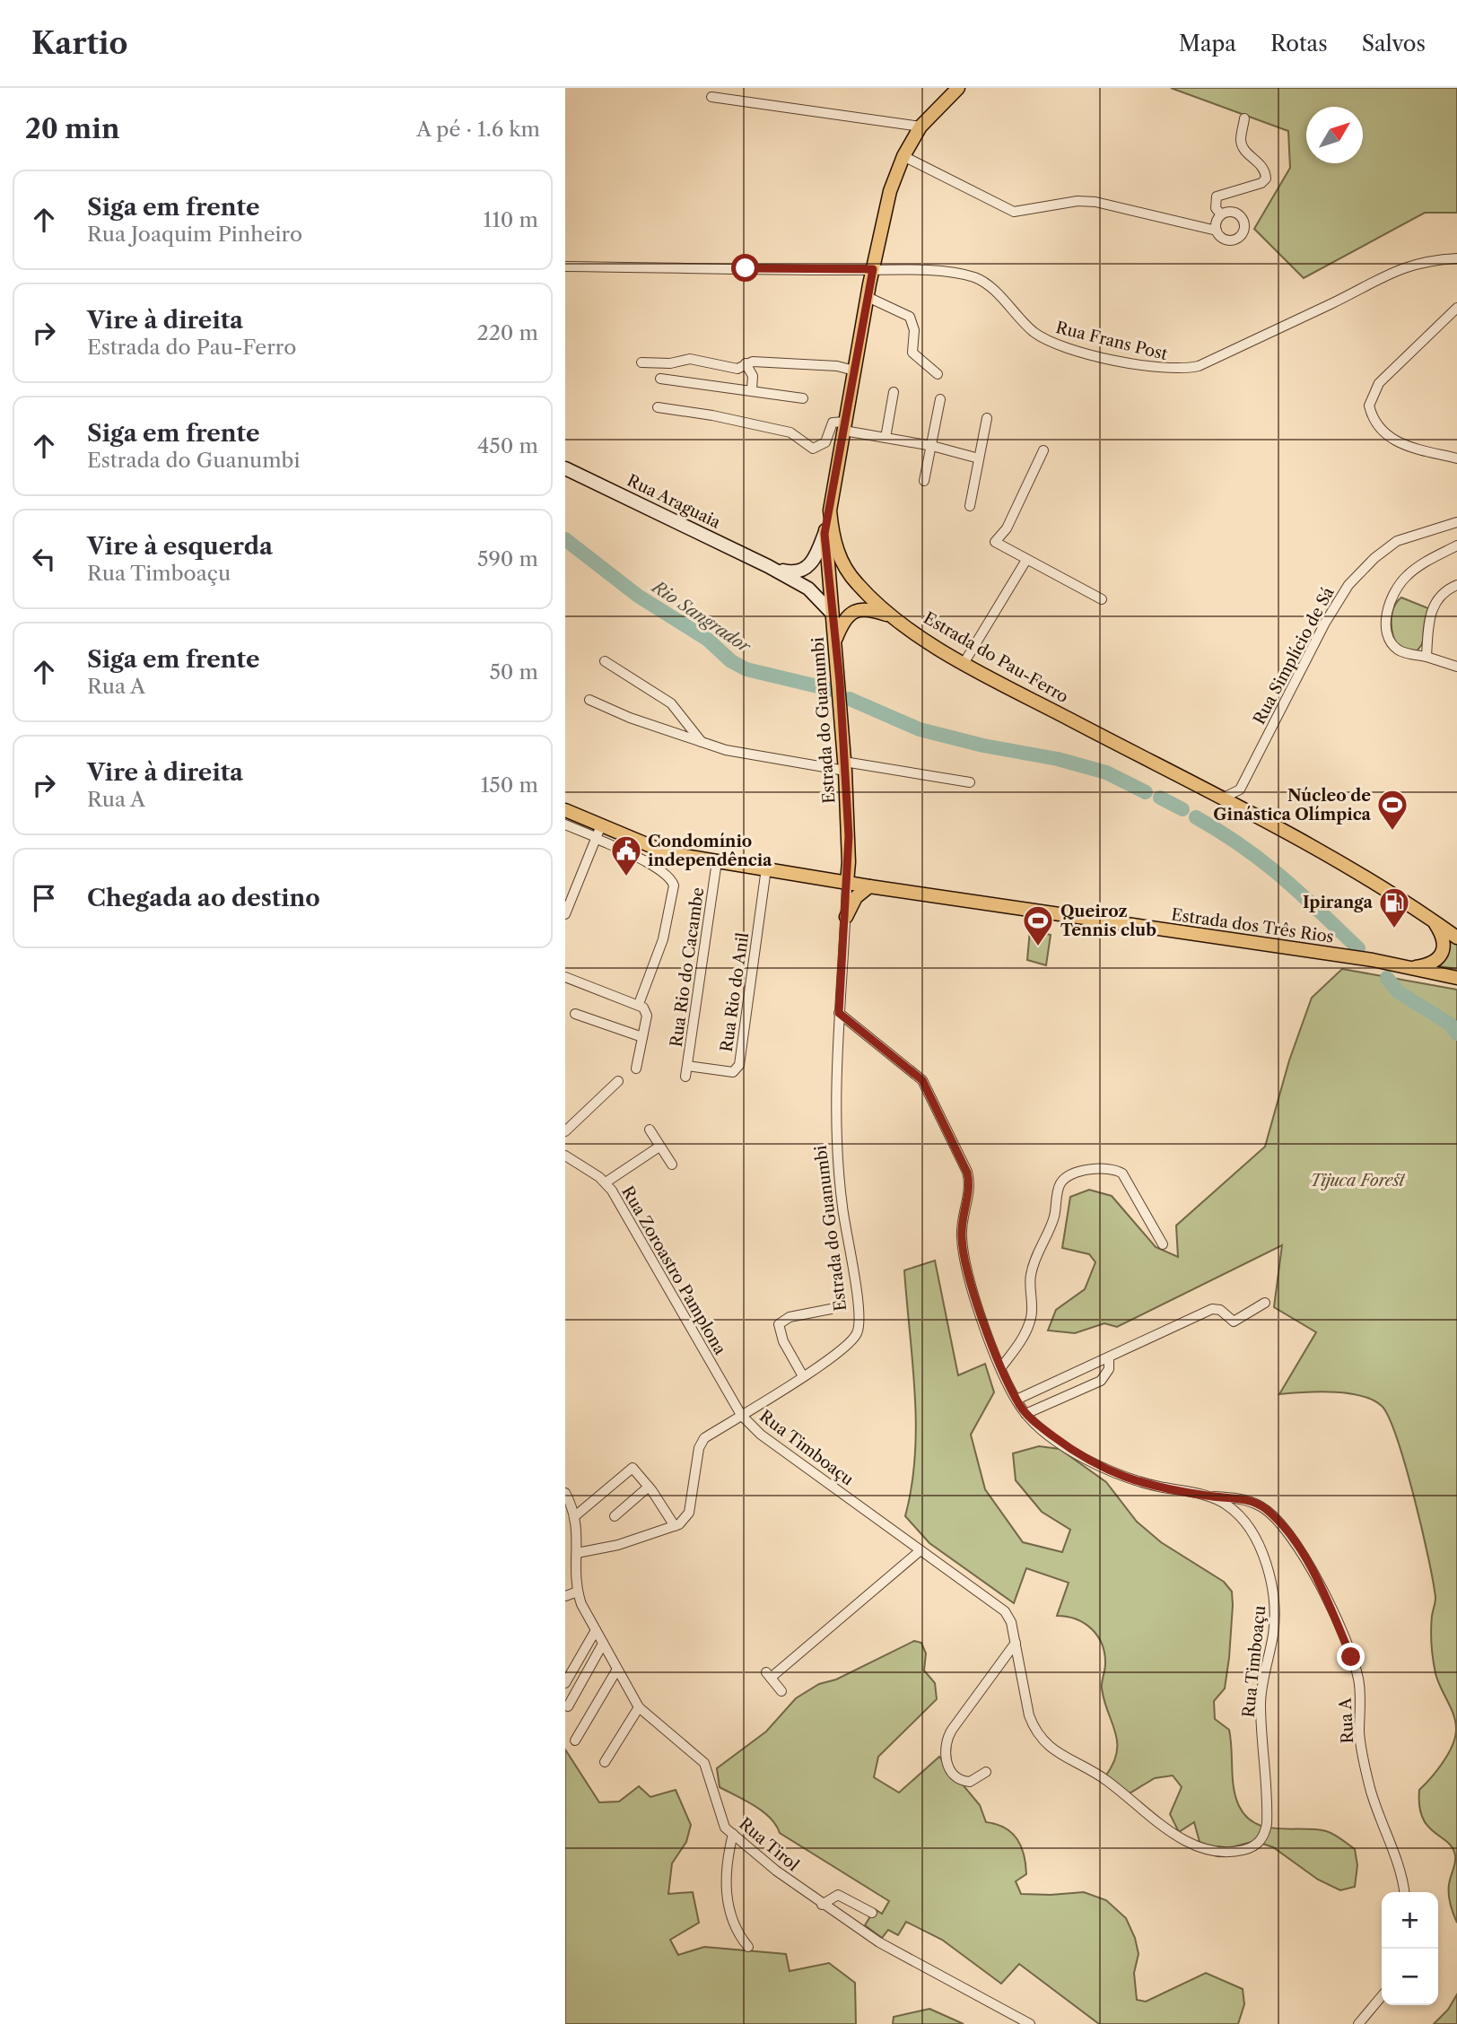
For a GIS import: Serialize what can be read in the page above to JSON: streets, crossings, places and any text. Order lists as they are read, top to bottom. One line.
{"streets":{"main road":["Estrada do Pau-Ferro","Estrada do Guanumbi","Estrada dos Três Rios"],"street":["Rua Frans Post","Rua Araguaia","Rua Simplício de Sá","Rua Rio do Cacambe","Rua Rio do Anil","Rua Zoroastro Pamplona","Rua Timboaçu","Rua A","Rua Tirol"]},"crossings":[["Rua Frans Post","Estrada do Pau-Ferro"],["Rua Araguaia","Estrada do Guanumbi"],["Estrada do Pau-Ferro","Estrada do Guanumbi"],["Estrada do Guanumbi","Estrada dos Três Rios"],["Estrada do Guanumbi","Rua Zoroastro Pamplona"],["Estrada do Guanumbi","Rua Timboaçu"],["Estrada dos Três Rios","Rua Rio do Cacambe"],["Estrada dos Três Rios","Rua Rio do Anil"],["Rua Rio do Cacambe","Rua Rio do Anil"],["Rua Zoroastro Pamplona","Rua Timboaçu"],["Rua Timboaçu","Rua A"]],"water":["Rio Sangrador"],"parks":["Tijuca Forest"],"places":{"sports":["Núcleo de Ginástica Olímpica","Queiroz Tennis club"],"public building":["Condomínio independência"],"fuel station":["Ipiranga"]},"north":"top right","page":{"header":"Kartio","nav":["Mapa","Rotas","Salvos"],"heading":["20 min","A pé · 1.6 km"],"list":[["Siga em frente","Rua Joaquim Pinheiro","110 m"],["Vire à direita","Estrada do Pau-Ferro","220 m"],["Siga em frente","Estrada do Guanumbi","450 m"],["Vire à esquerda","Rua Timboaçu","590 m"],["Siga em frente","Rua A","50 m"],["Vire à direita","Rua A","150 m"],"Chegada ao destino"],"map_buttons":["+","−"]}}
